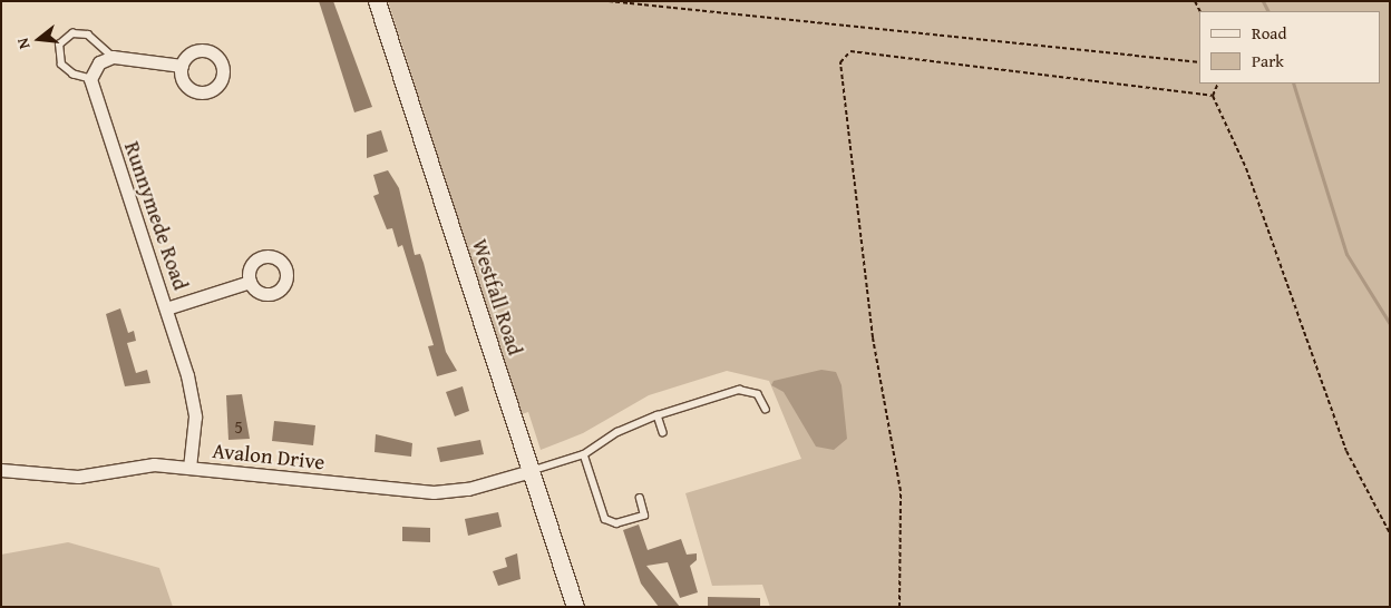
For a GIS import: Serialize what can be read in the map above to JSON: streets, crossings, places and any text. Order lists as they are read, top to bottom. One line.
{"streets":{"street":["Runnymede Road","Westfall Road","Avalon Drive"]},"crossings":[["Runnymede Road","Avalon Drive"],["Westfall Road","Avalon Drive"]],"house_numbers":["5"],"legend":["Road","Park"],"north":"left"}
